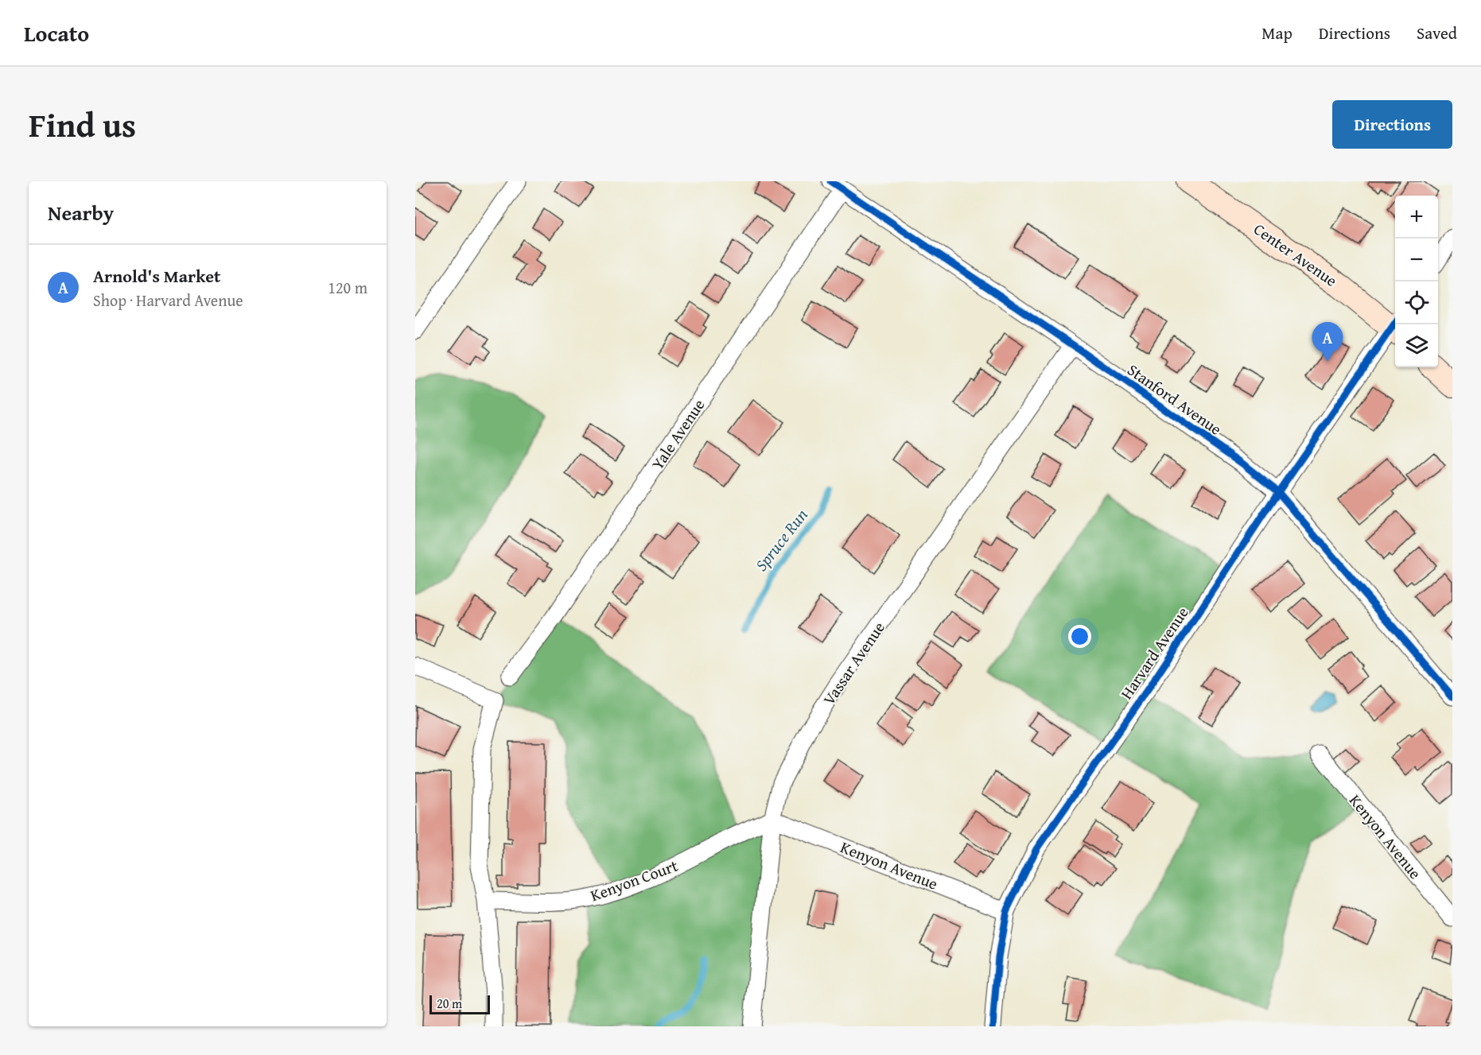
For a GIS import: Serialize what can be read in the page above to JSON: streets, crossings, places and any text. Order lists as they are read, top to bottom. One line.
{"streets":{"street":["Center Avenue","Stanford Avenue","Yale Avenue","Harvard Avenue","Vassar Avenue","Kenyon Avenue","Kenyon Court"]},"crossings":[["Stanford Avenue","Yale Avenue"],["Stanford Avenue","Harvard Avenue"],["Stanford Avenue","Vassar Avenue"],["Harvard Avenue","Kenyon Avenue"],["Vassar Avenue","Kenyon Avenue"],["Vassar Avenue","Kenyon Court"],["Kenyon Avenue","Kenyon Court"]],"water":["Spruce Run"],"scale_bar":"20 m","page":{"header":"Locato","nav":["Map","Directions","Saved"],"title":"Find us","buttons":"Directions","heading":"Nearby","map_buttons":["+","−"],"list":[{"mark":"A","name":"Arnold's Market","note":"Shop · Harvard Avenue","value":"120 m"}],"pins":"A","scale":"20 m"}}
